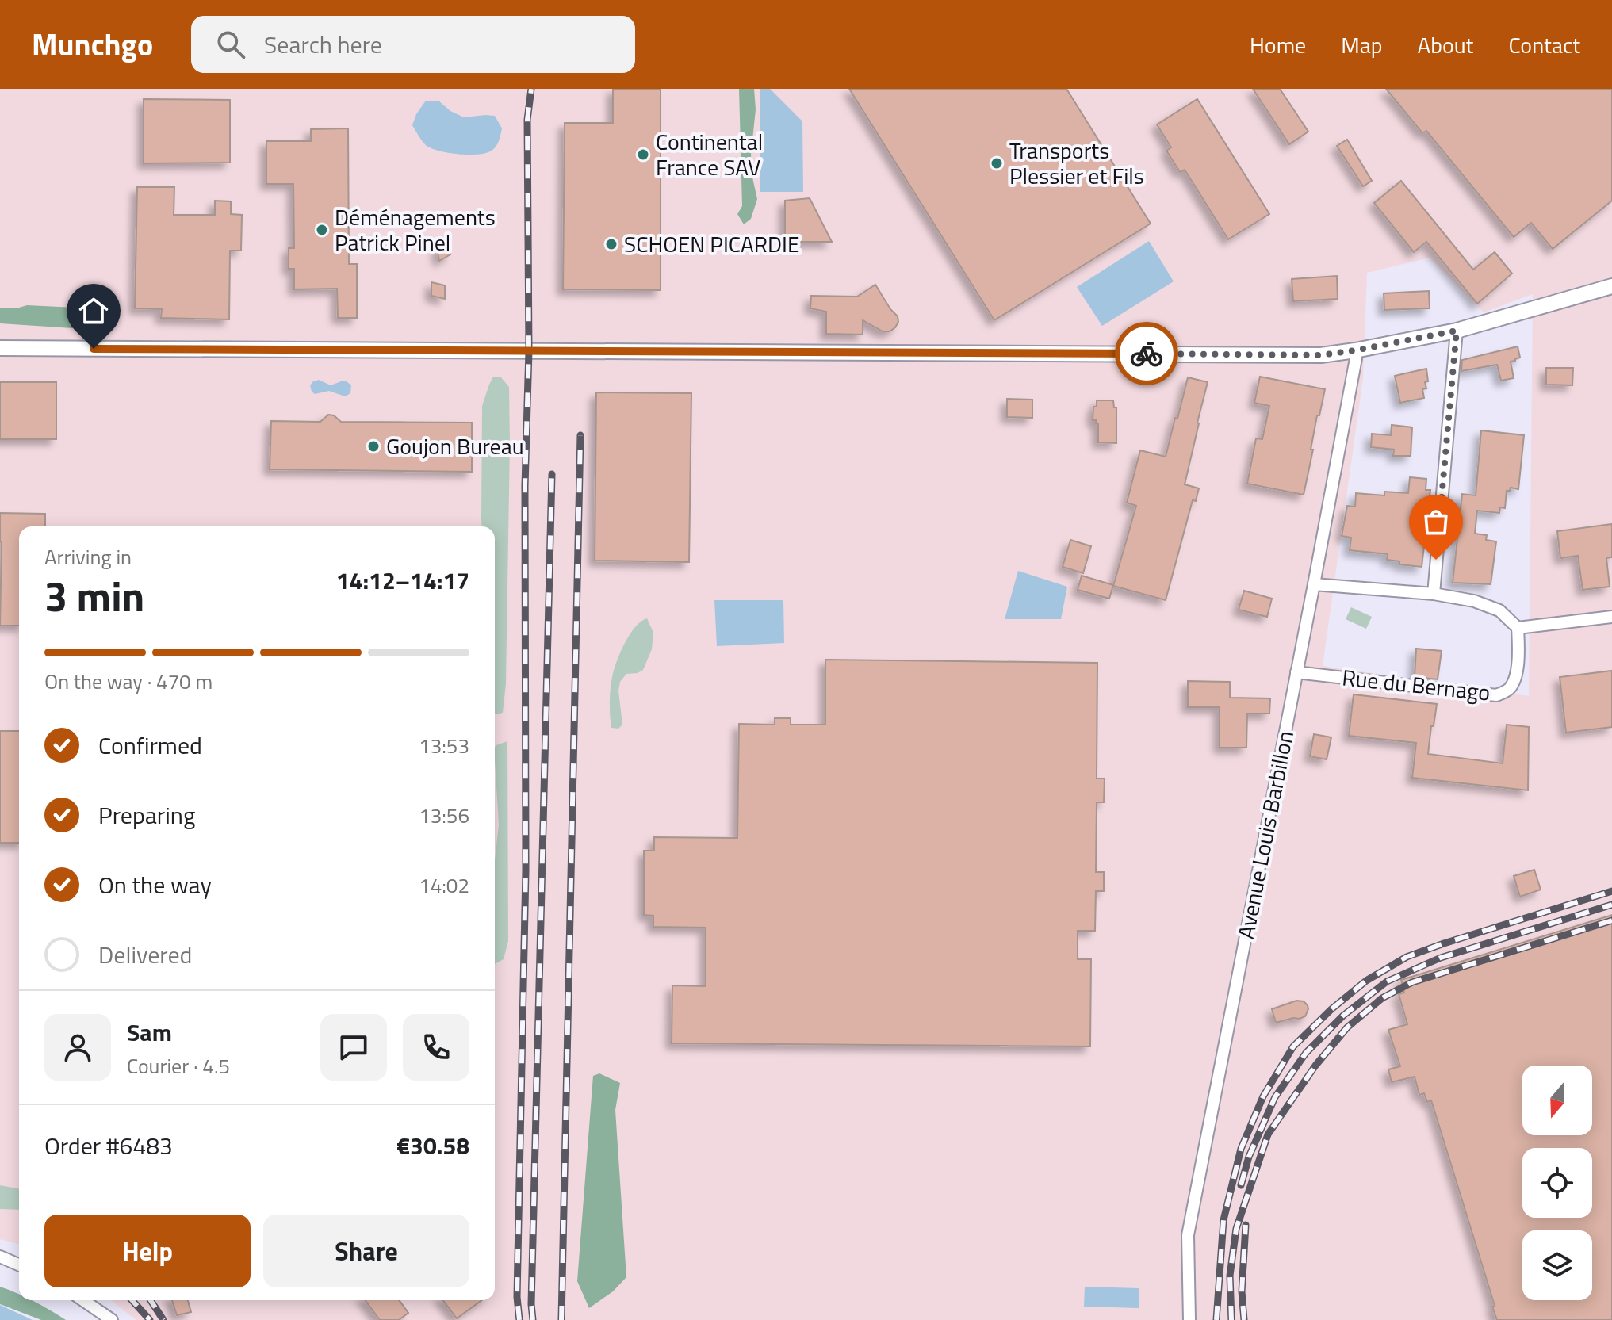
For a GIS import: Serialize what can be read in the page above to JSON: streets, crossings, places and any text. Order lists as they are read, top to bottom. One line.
{"streets":{"street":["Rue du Bernago","Avenue Louis Barbillon"]},"crossings":[["Rue du Bernago","Avenue Louis Barbillon"]],"places":["Continental France SAV","Transports Plessier et Fils","Déménagements Patrick Pinel","SCHOEN PICARDIE","Goujon Bureau"],"north":"bottom","page":{"header":"Munchgo","search":"Search here","nav":["Home","Map","About","Contact"],"heading":["3 min","Arriving in","14:12–14:17"],"panel":["Sam","Courier · 4.5","Order #6483","€30.58"],"bar":"On the way · 470 m","list":[["Confirmed","13:53"],["Preparing","13:56"],["On the way","14:02"],"Delivered"],"buttons":["Help","Share"]}}
